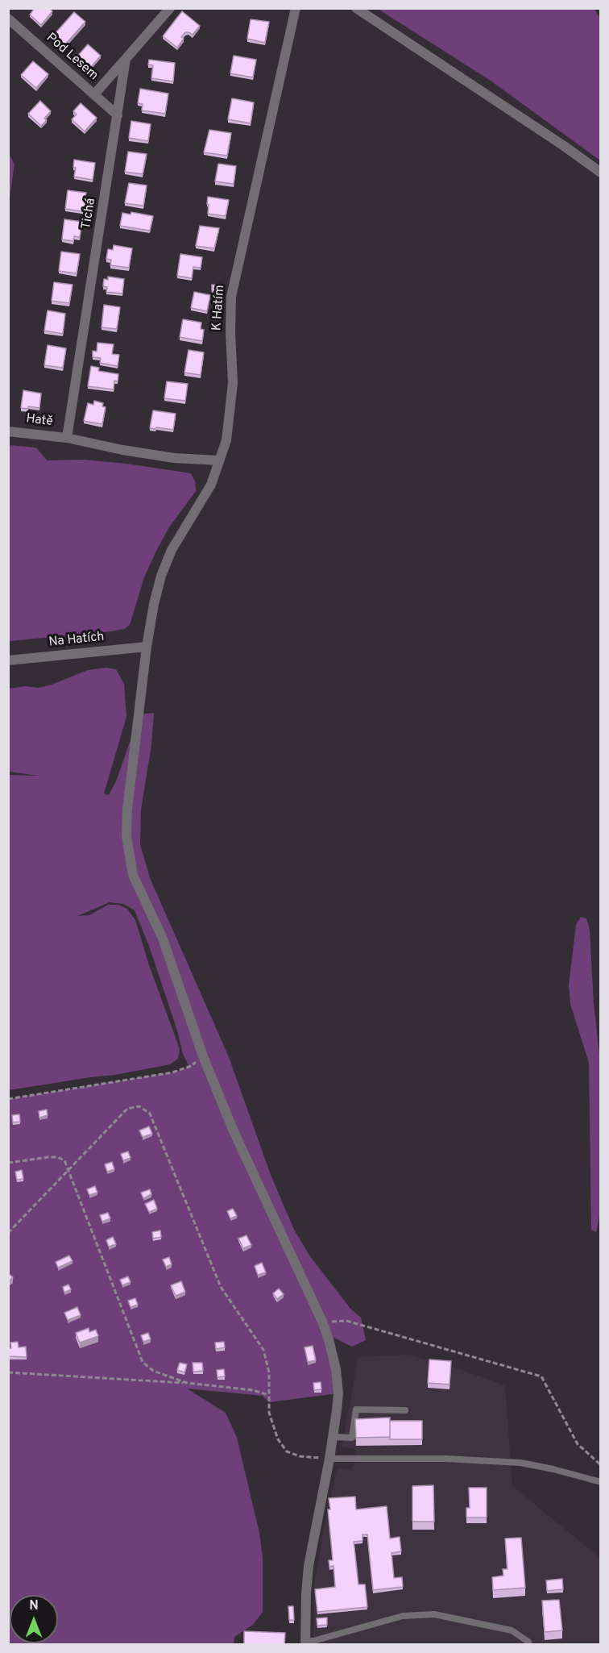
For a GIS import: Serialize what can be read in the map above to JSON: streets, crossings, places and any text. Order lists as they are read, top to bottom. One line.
{"streets":{"street":["Pod Lesem","Tichá","K Hatím","Hatě","Na Hatích"]},"crossings":[["Pod Lesem","Tichá"],["Tichá","Hatě"],["K Hatím","Na Hatích"]],"north":"top"}
